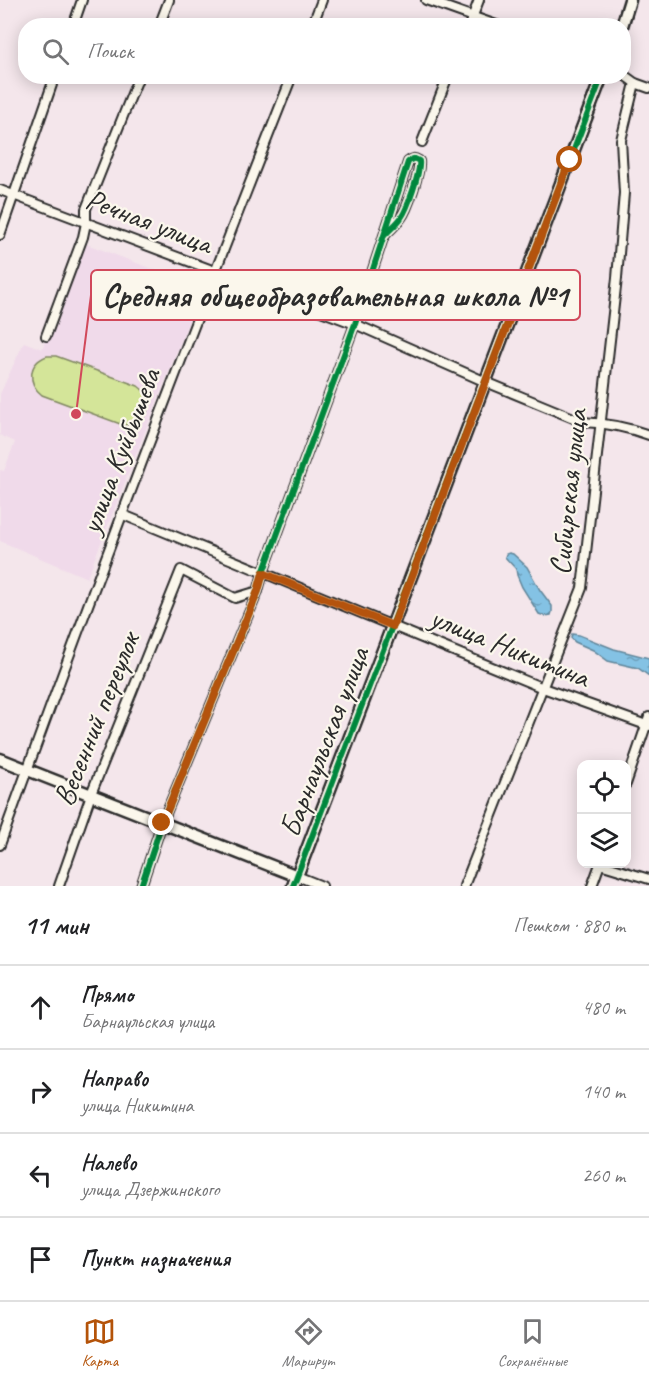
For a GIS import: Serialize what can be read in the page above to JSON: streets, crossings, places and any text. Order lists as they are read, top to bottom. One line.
{"streets":{"street":["Речная улица","улица Куйбышева","Сибирская улица","улица Никитина","Весенний переулок","Барнаульская улица"]},"crossings":[["Речная улица","улица Куйбышева"],["Речная улица","Сибирская улица"],["Речная улица","Барнаульская улица"],["улица Куйбышева","улица Никитина"],["Сибирская улица","улица Никитина"],["улица Никитина","Барнаульская улица"]],"places":["Средняя общеобразовательная школа №1"],"page":{"search":"Поиск","heading":["11 мин","Пешком · 880 m"],"list":[["Прямо","Барнаульская улица","480 m"],["Направо","улица Никитина","140 m"],["Налево","улица Дзержинского","260 m"],"Пункт назначения"],"nav":["Карта","Маршрут","Сохранённые"]}}
